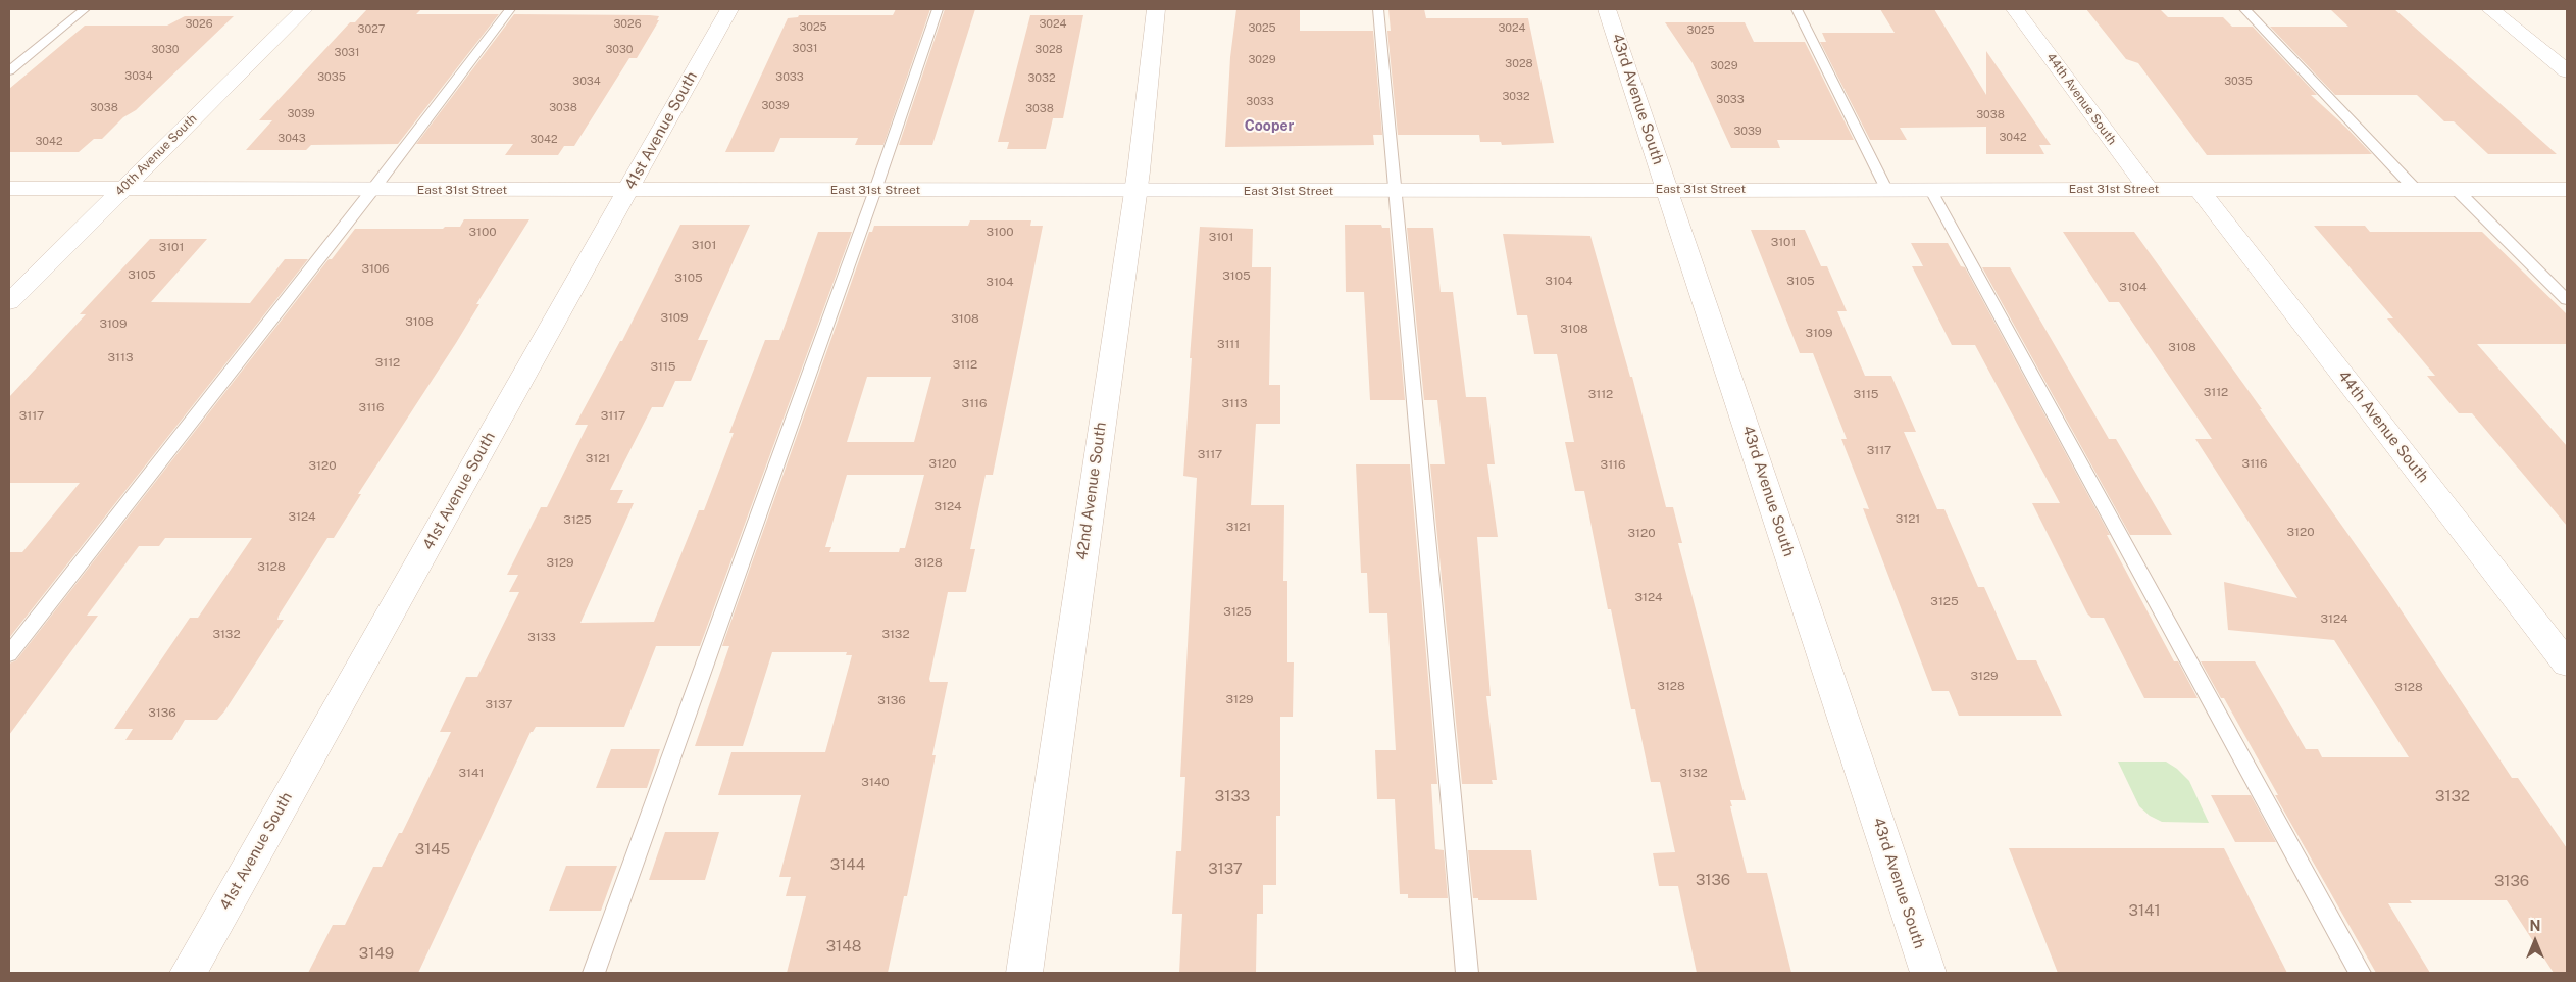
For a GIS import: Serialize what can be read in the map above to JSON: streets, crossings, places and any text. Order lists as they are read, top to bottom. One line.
{"streets":{"street":["43rd Avenue South","44th Avenue South","41st Avenue South","40th Avenue South","East 31st Street","42nd Avenue South"]},"crossings":[["43rd Avenue South","East 31st Street"],["44th Avenue South","East 31st Street"],["41st Avenue South","East 31st Street"],["40th Avenue South","East 31st Street"],["East 31st Street","42nd Avenue South"]],"districts":["Cooper"],"house_numbers":["3026","3026","3024","3025","3025","3024","3027","3025","3031","3030","3030","3028","3031","3029","3028","3029","3034","3035","3033","3032","3034","3035","3032","3033","3033","3039","3038","3038","3038","3039","3038","3039","3042","3043","3042","3042","3100","3100","3101","3101","3101","3101","3106","3105","3105","3105","3104","3105","3104","3104","3109","3108","3108","3109","3108","3109","3111","3108","3113","3112","3112","3115","3112","3112","3115","3116","3113","3116","3117","3117","3117","3117","3121","3120","3116","3116","3120","3124","3124","3121","3125","3121","3120","3120","3129","3128","3128","3124","3125","3125","3124","3132","3132","3133","3129","3128","3128","3129","3136","3137","3136","3141","3132","3140","3133","3132","3145","3144","3137","3136","3136","3141","3148","3149"],"north":"top"}
